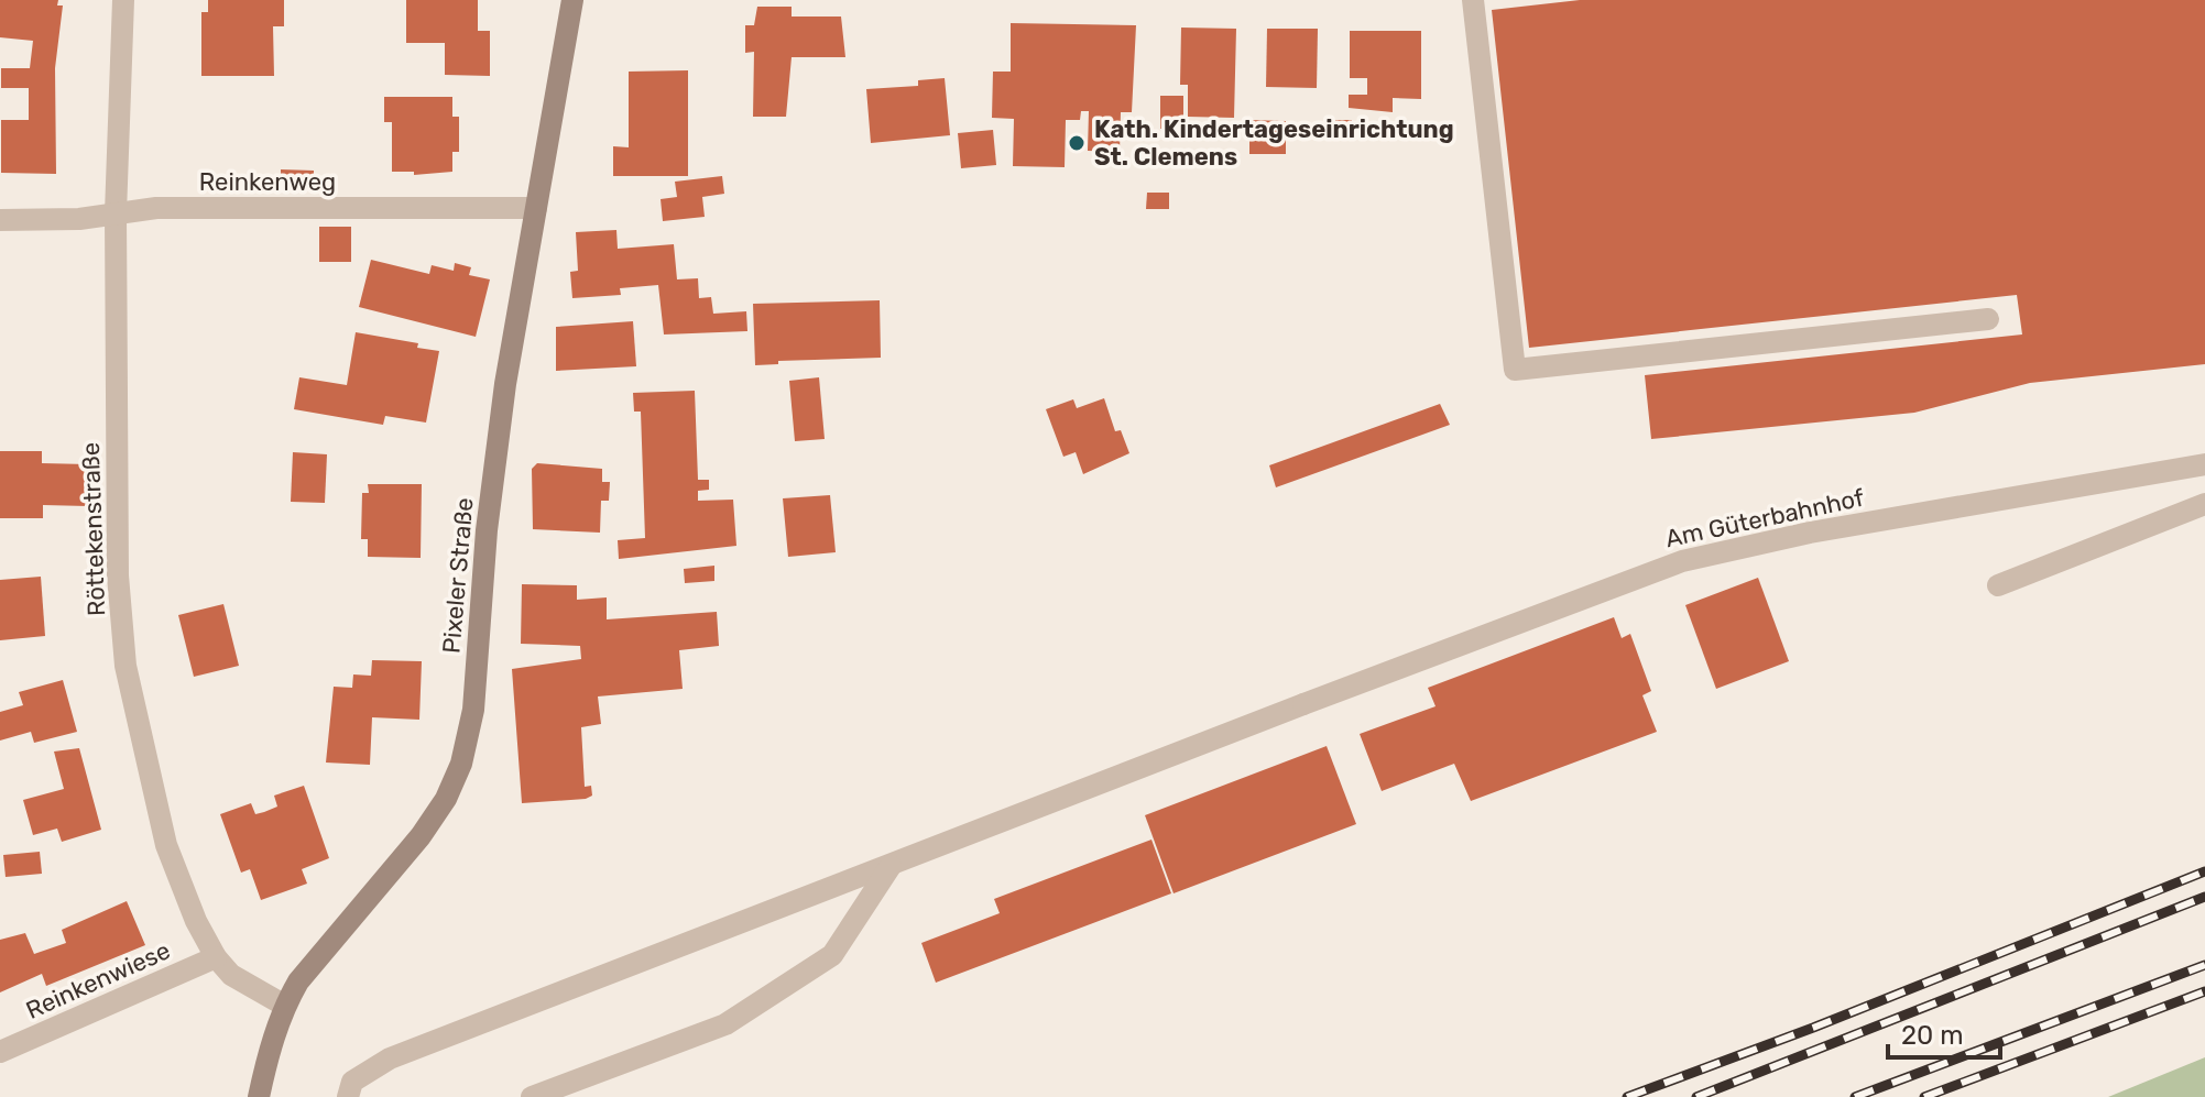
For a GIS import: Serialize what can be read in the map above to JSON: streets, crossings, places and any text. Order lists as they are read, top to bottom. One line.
{"streets":{"main road":["Pixeler Straße"],"street":["Reinkenweg","Am Güterbahnhof","Röttekenstraße","Reinkenwiese"]},"crossings":[["Reinkenweg","Röttekenstraße"],["Reinkenweg","Pixeler Straße"],["Röttekenstraße","Pixeler Straße"],["Röttekenstraße","Reinkenwiese"]],"places":["Kath. Kindertageseinrichtung St. Clemens"],"scale_bar":"20 m"}
